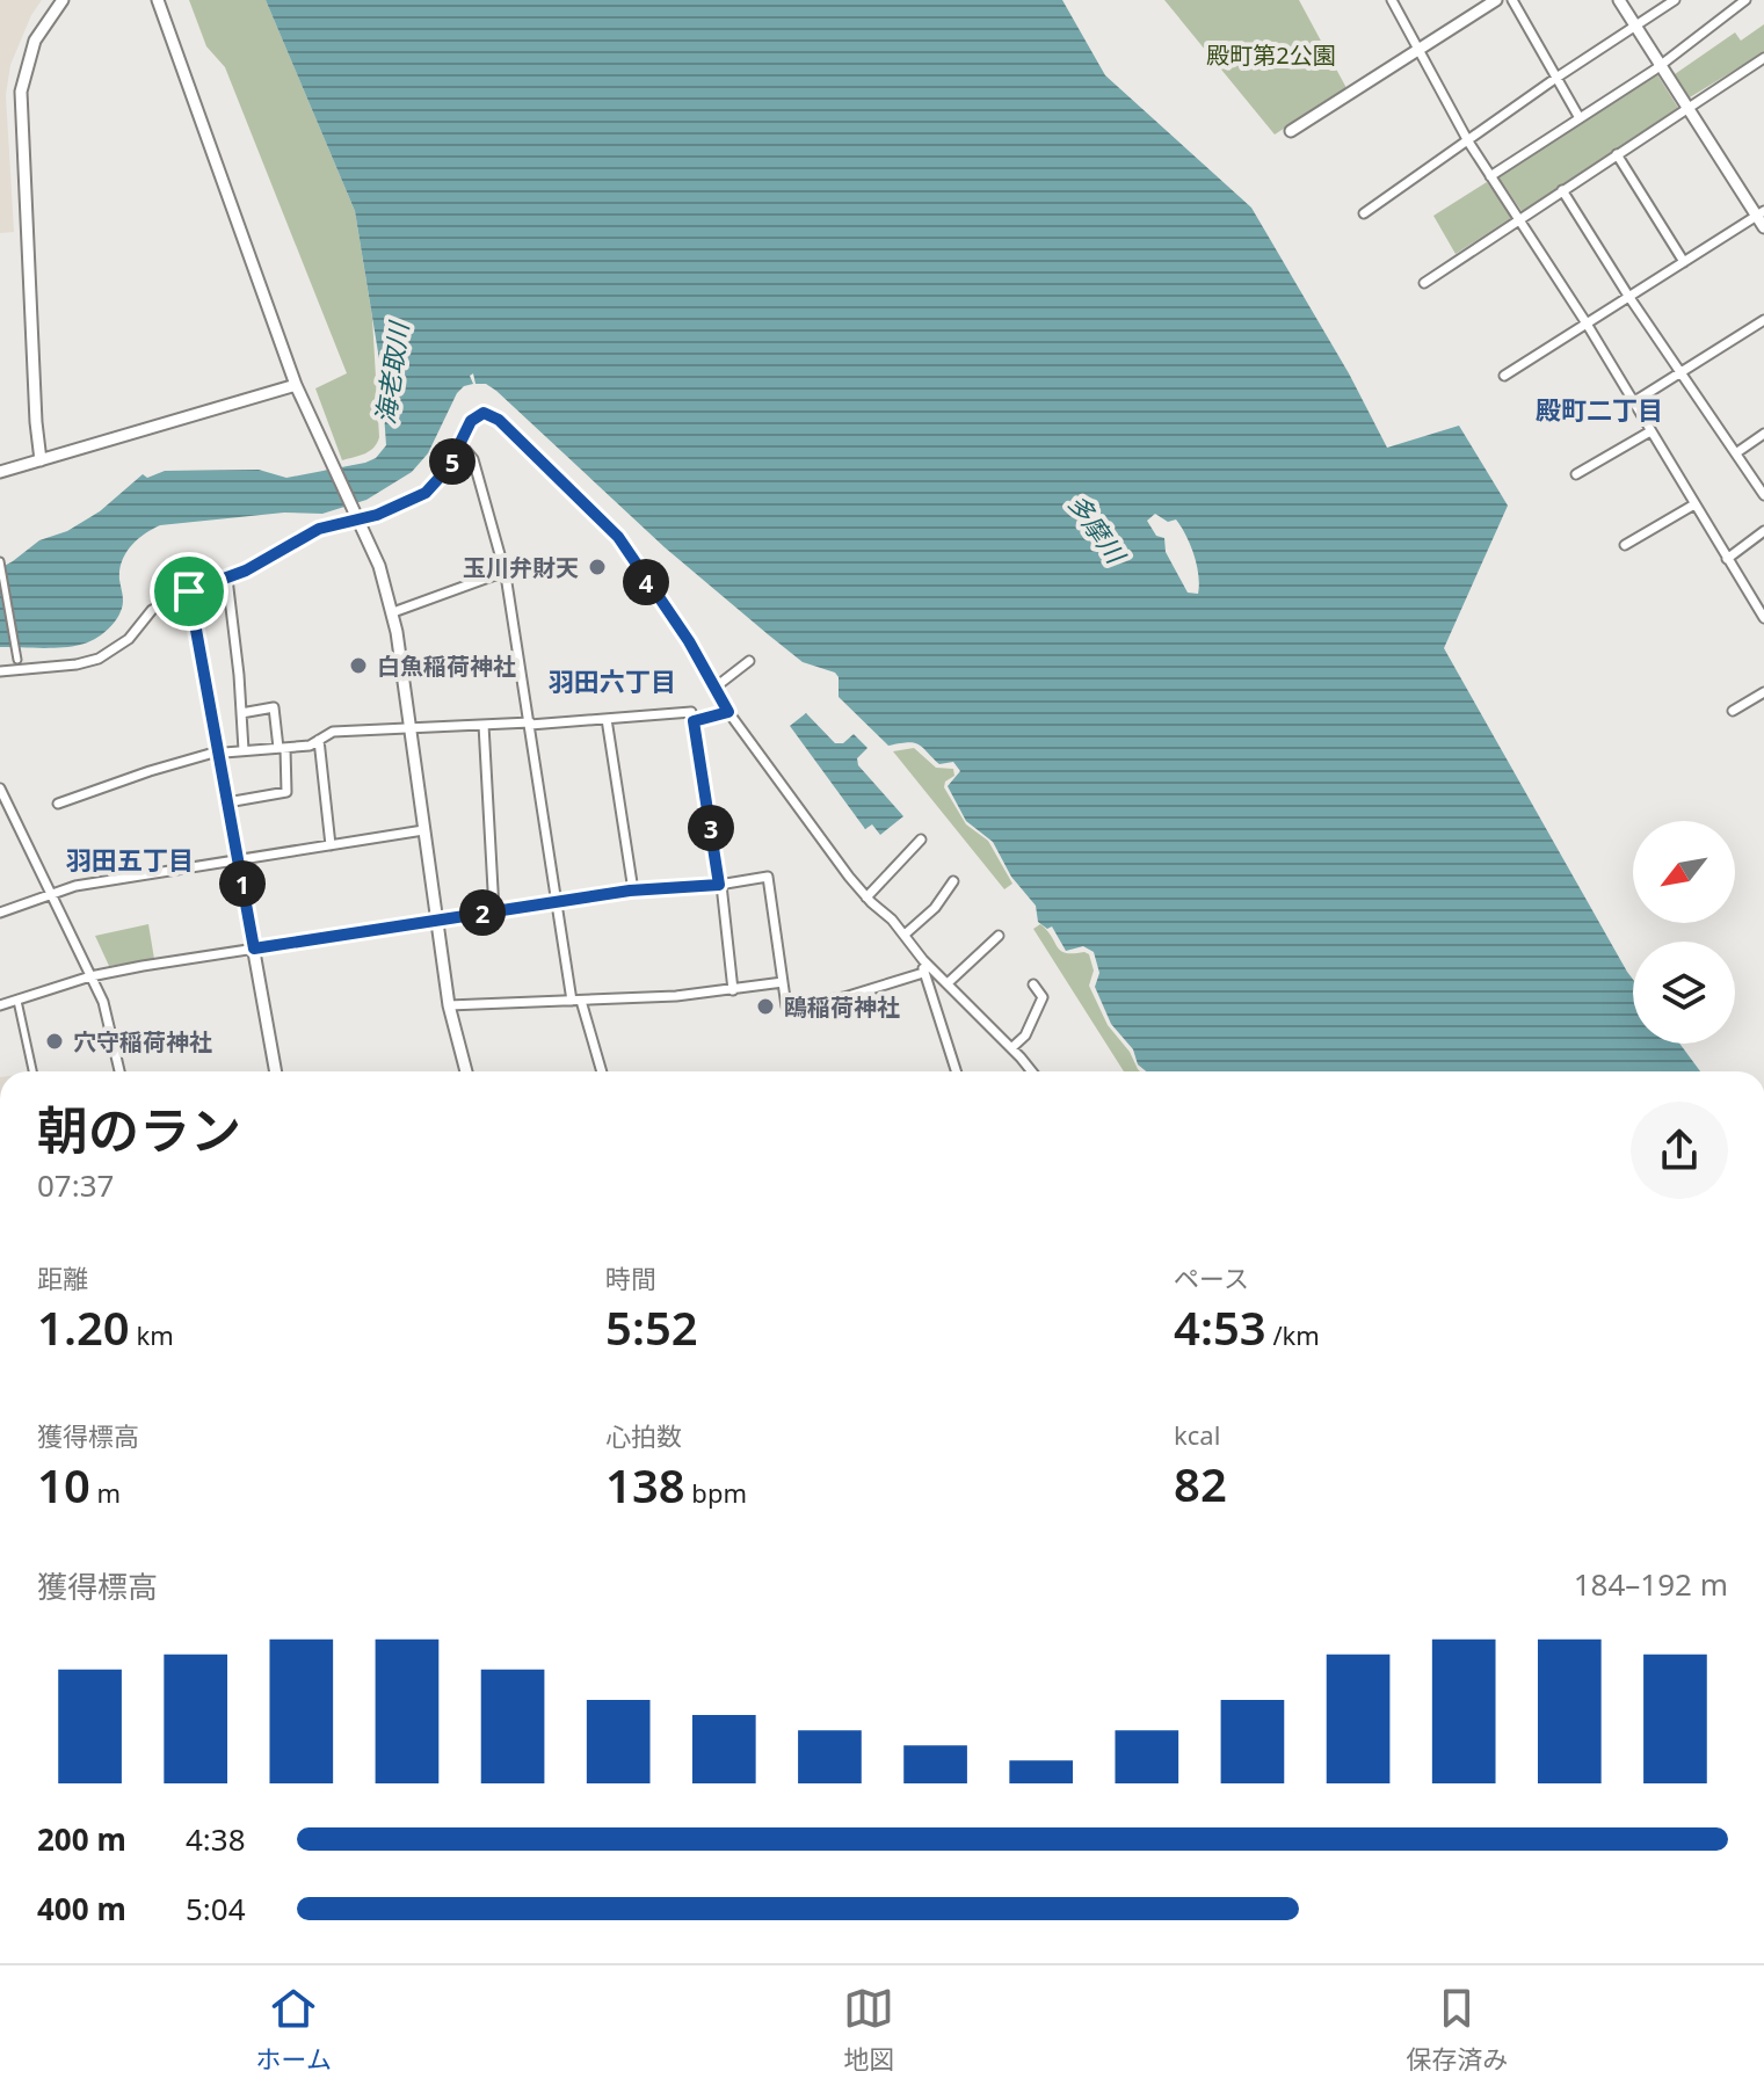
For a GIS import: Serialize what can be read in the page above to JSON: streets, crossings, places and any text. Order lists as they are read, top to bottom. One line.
{"districts":["殿町二丁目","羽田六丁目","羽田五丁目"],"water":["海老取川","多摩川"],"parks":["殿町第2公園"],"places":["玉川弁財天","白魚稲荷神社","鴎稲荷神社","穴守稲荷神社"],"north":"bottom left","page":{"pins":["5","4","3","1","2"],"heading":["朝のラン","07:37"],"stats":[["距離","1.20 km"],["時間","5:52"],["ペース","4:53 /km"],["獲得標高","10 m"],["心拍数","138 bpm"],["kcal","82"]],"chart":["獲得標高","184–192 m"],"list":[{"name":"200 m","note":"4:38"},{"name":"400 m","note":"5:04"}],"tabs":["ホーム","地図","保存済み"]}}
